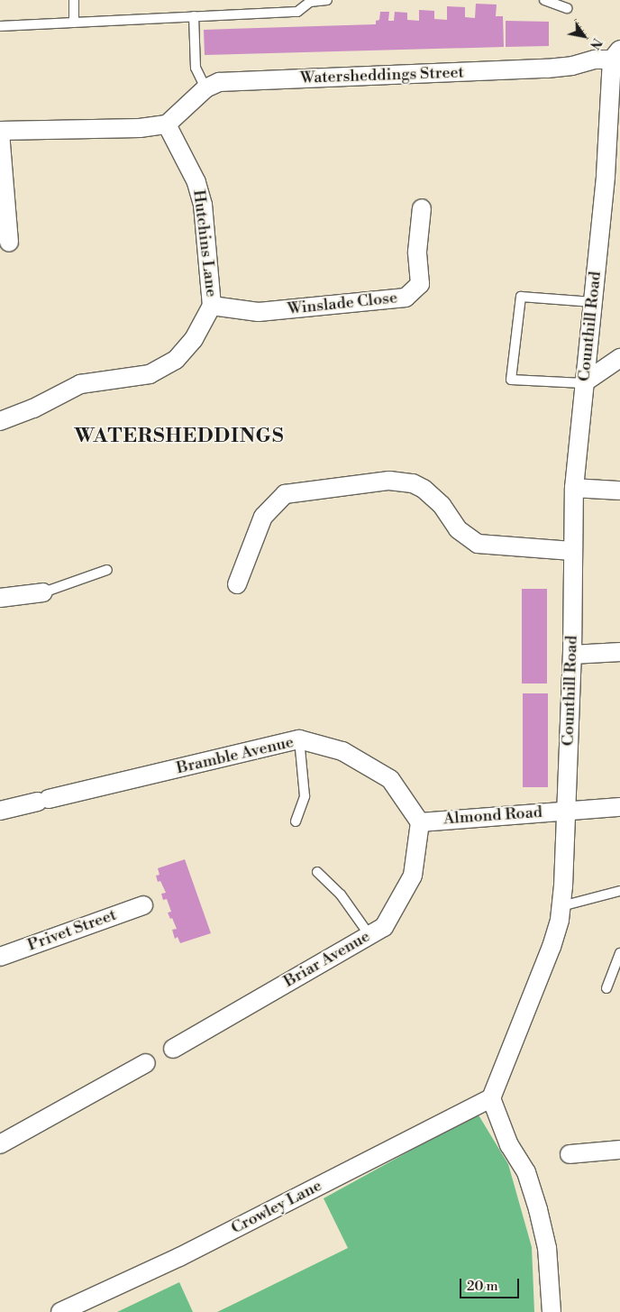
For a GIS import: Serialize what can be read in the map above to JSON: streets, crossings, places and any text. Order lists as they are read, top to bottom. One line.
{"streets":{"street":["Watersheddings Street","Hutchins Lane","Winslade Close","Counthill Road","Bramble Avenue","Almond Road","Privet Street","Briar Avenue","Crowley Lane"]},"crossings":[["Watersheddings Street","Hutchins Lane"],["Watersheddings Street","Counthill Road"],["Hutchins Lane","Winslade Close"],["Counthill Road","Almond Road"],["Counthill Road","Crowley Lane"],["Bramble Avenue","Almond Road"],["Bramble Avenue","Briar Avenue"],["Almond Road","Briar Avenue"]],"districts":["WATERSHEDDINGS"],"scale_bar":"20 m","north":"bottom right"}
